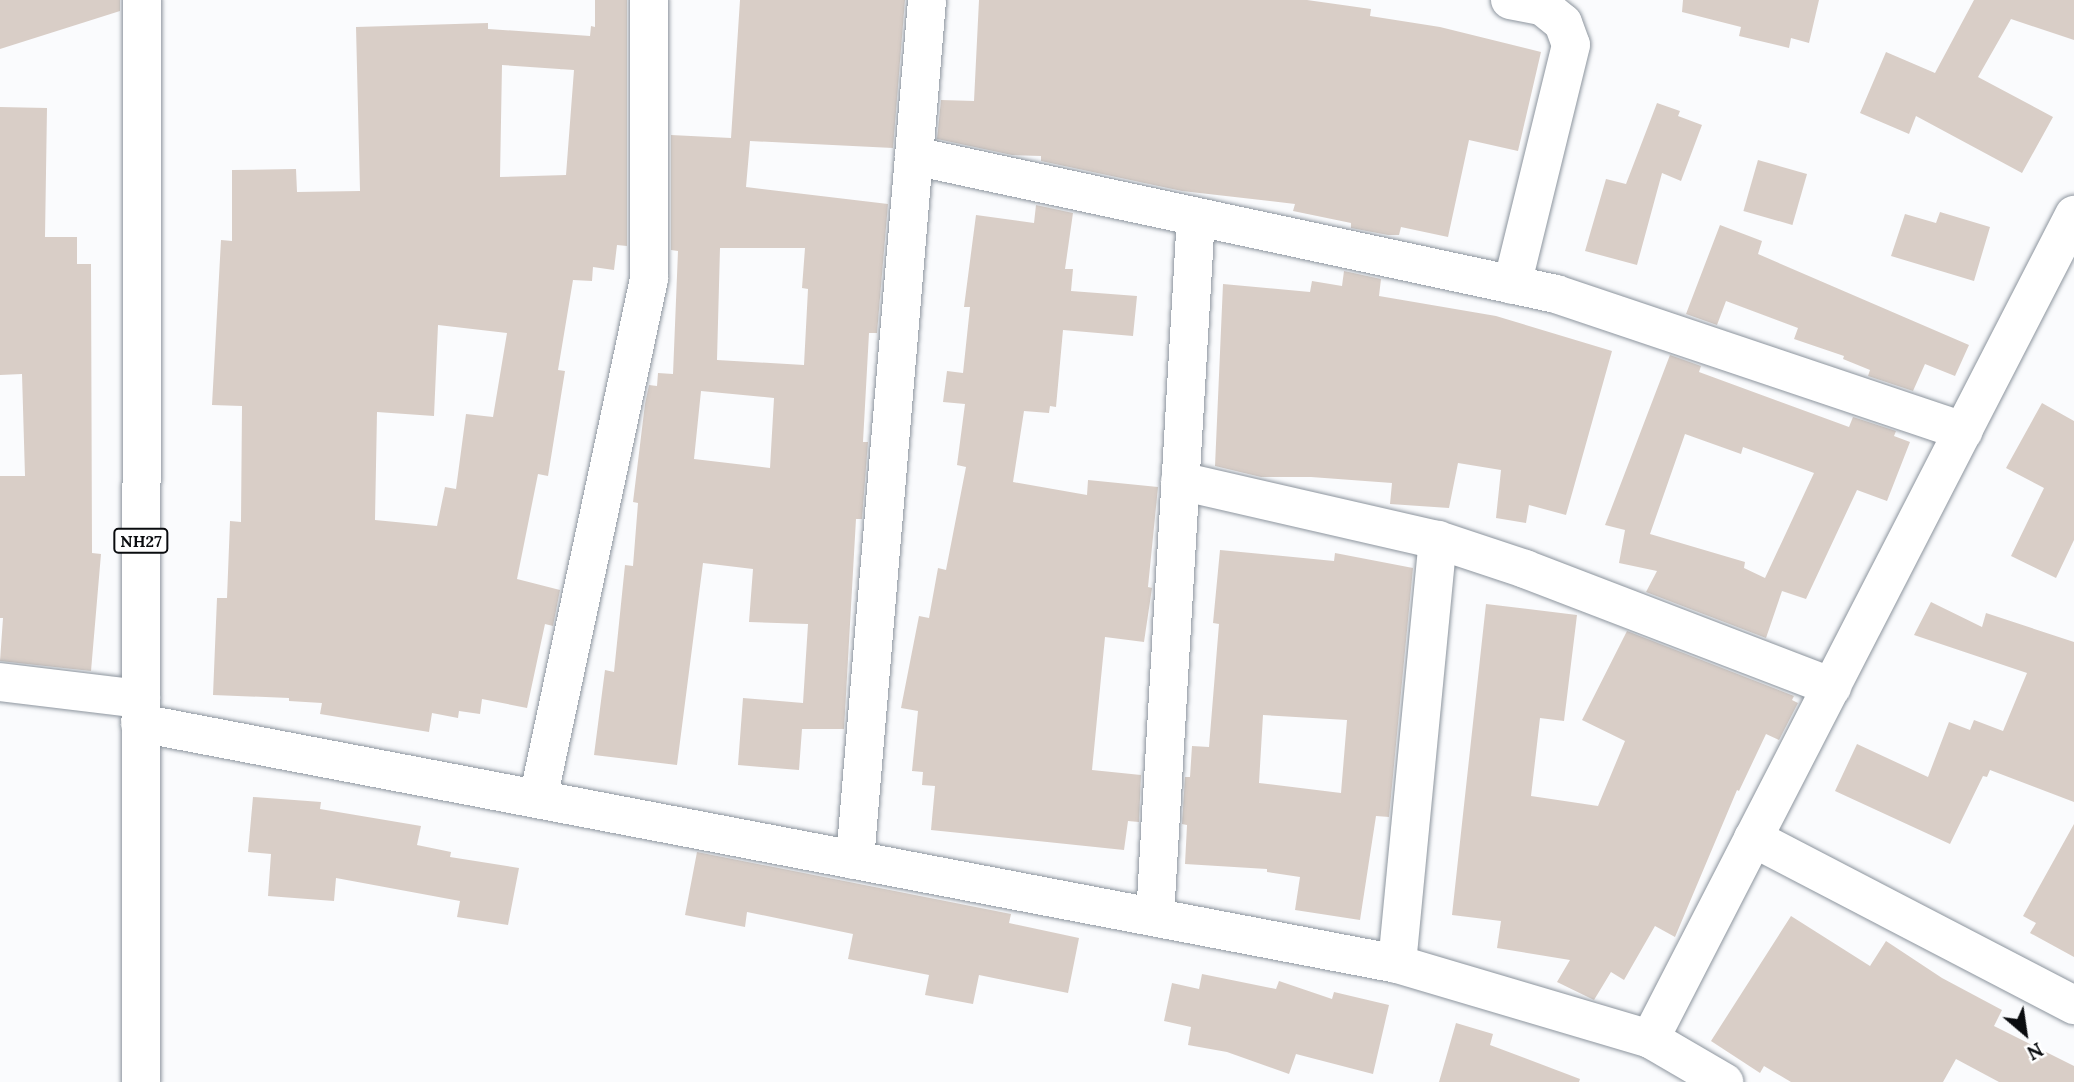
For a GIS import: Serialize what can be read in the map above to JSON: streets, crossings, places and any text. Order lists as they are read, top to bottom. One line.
{"streets":{"main road":["NH27"]},"north":"bottom right"}
